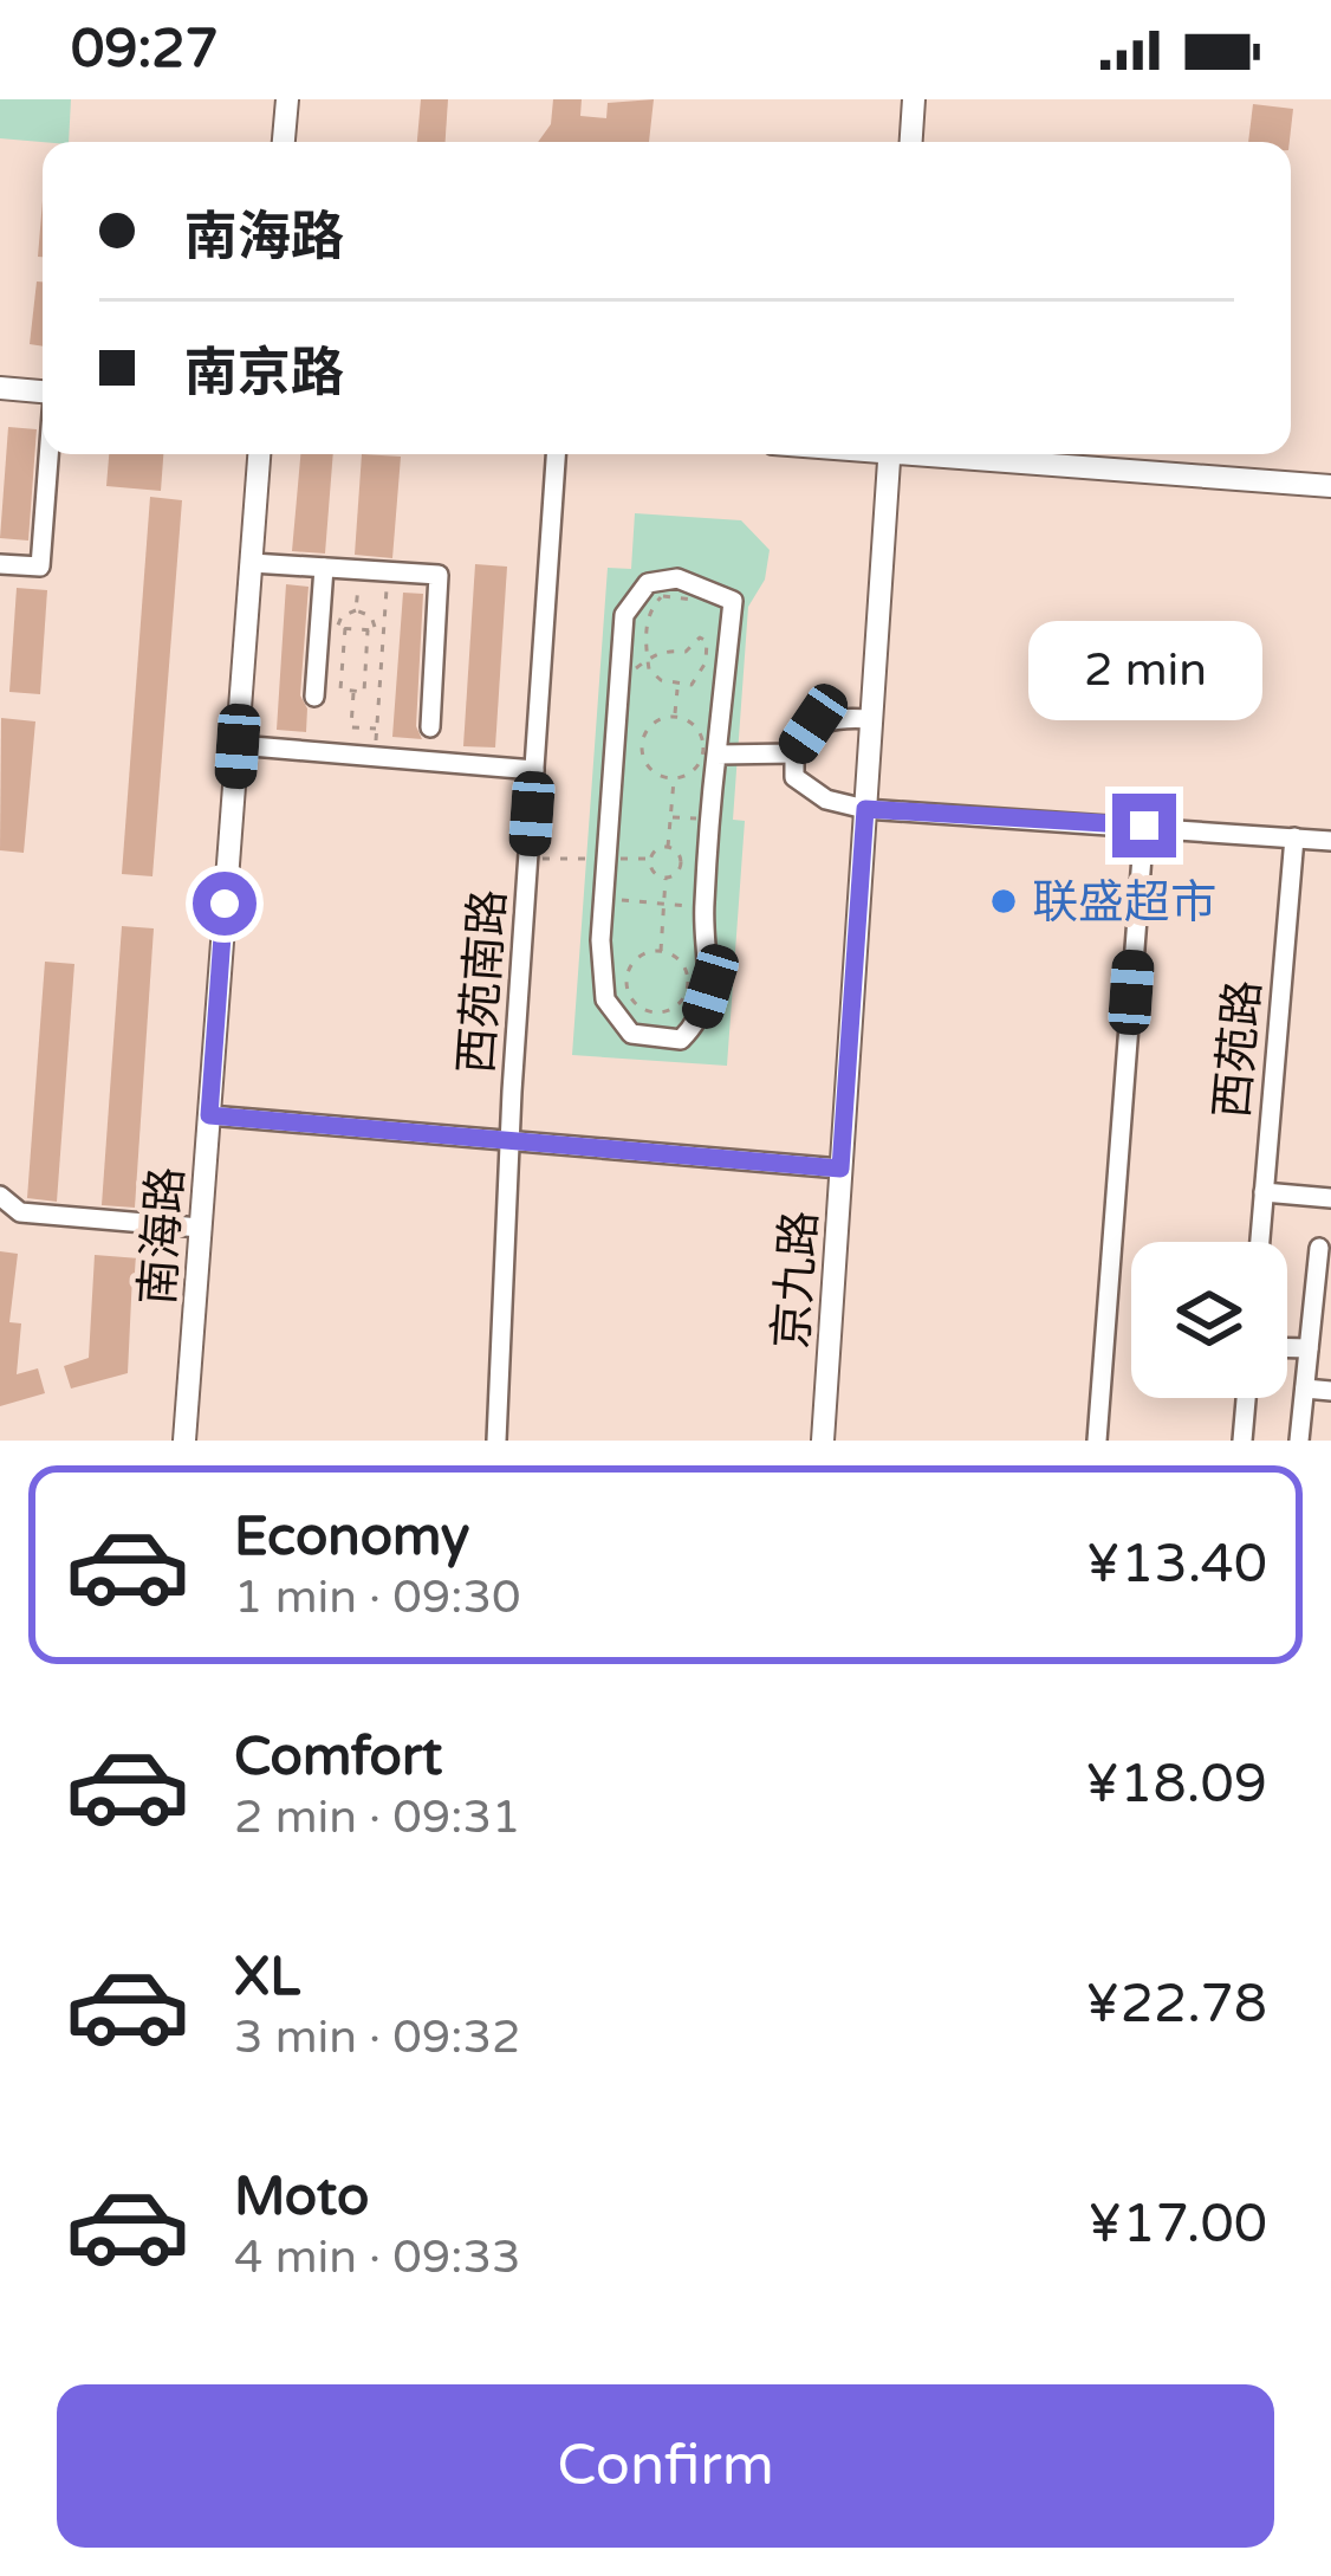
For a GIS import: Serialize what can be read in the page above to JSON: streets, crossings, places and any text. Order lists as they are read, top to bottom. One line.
{"streets":{"main road":["南海路","京九路"],"street":["西苑南路","西苑路"]},"places":["联盛超市"],"page":{"status":"09:27","banner":["南海路","南京路"],"bubble":"2 min","list":[{"name":"Economy","note":"1 min · 09:30","value":"¥13.40"},{"name":"Comfort","note":"2 min · 09:31","value":"¥18.09"},{"name":"XL","note":"3 min · 09:32","value":"¥22.78"},{"name":"Moto","note":"4 min · 09:33","value":"¥17.00"}],"buttons":"Confirm"}}
